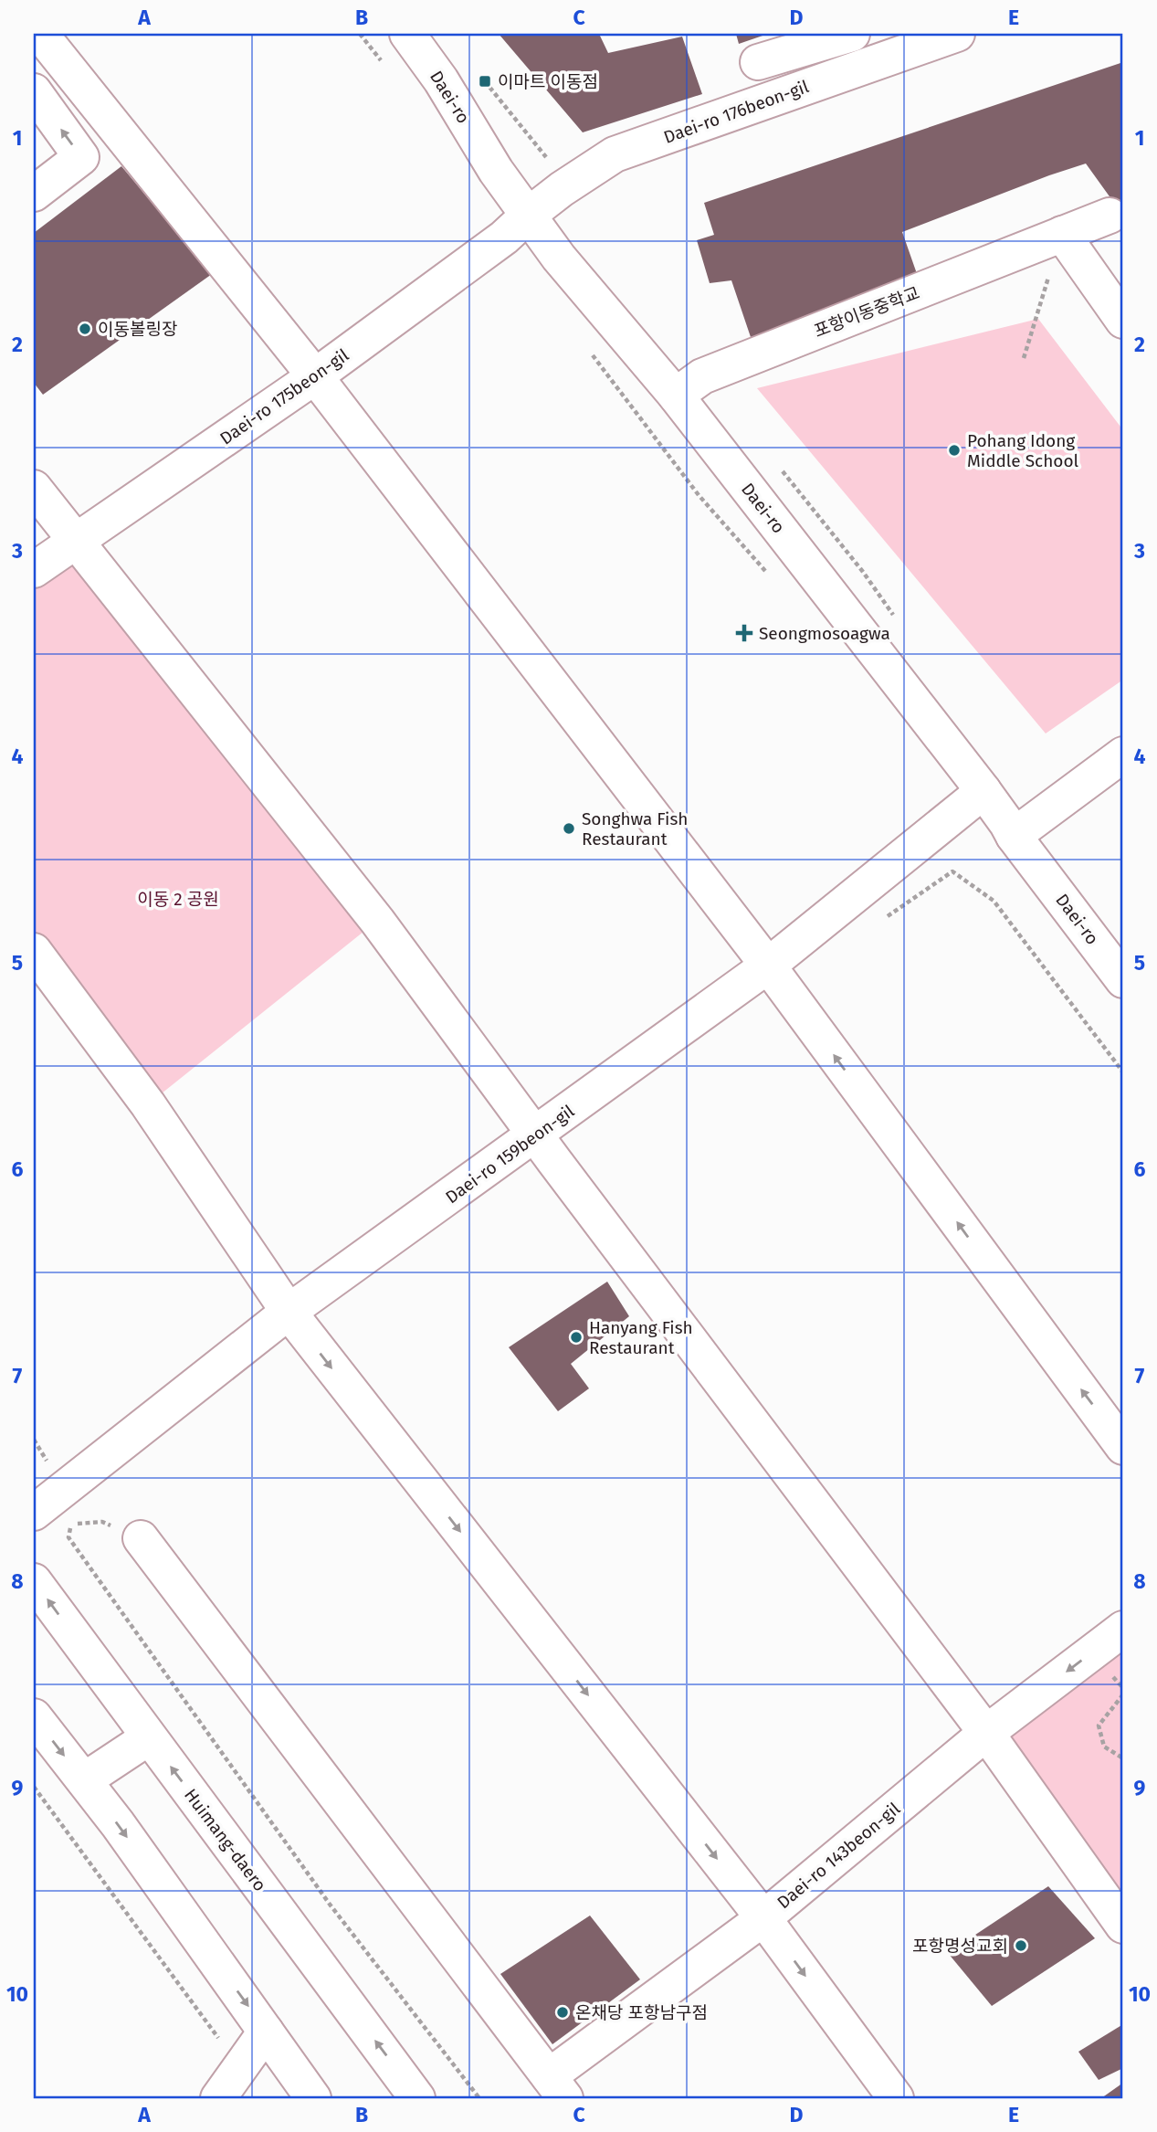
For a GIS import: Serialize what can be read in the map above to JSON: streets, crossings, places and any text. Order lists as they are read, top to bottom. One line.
{"streets":{"street":["Daei-ro","Daei-ro 176beon-gil","포항이동중학교","Daei-ro 175beon-gil","Daei-ro 159beon-gil","Huimang-daero","Daei-ro 143beon-gil"]},"crossings":[["Daei-ro","Daei-ro 176beon-gil"],["Daei-ro","포항이동중학교"],["Daei-ro","Daei-ro 175beon-gil"],["Daei-ro","Daei-ro 159beon-gil"],["Daei-ro 176beon-gil","Daei-ro 175beon-gil"]],"parks":["이동 2 공원"],"places":{"transit":["이마트 이동점"],"other":["이동볼링장","Pohang Idong Middle School","Songhwa Fish Restaurant","Hanyang Fish Restaurant","포항명성교회","온채당 포항남구점"],"health":["Seongmosoagwa"]},"grid":{"columns":["A","B","C","D","E"],"rows":["1","2","3","4","5","6","7","8","9","10"]}}
